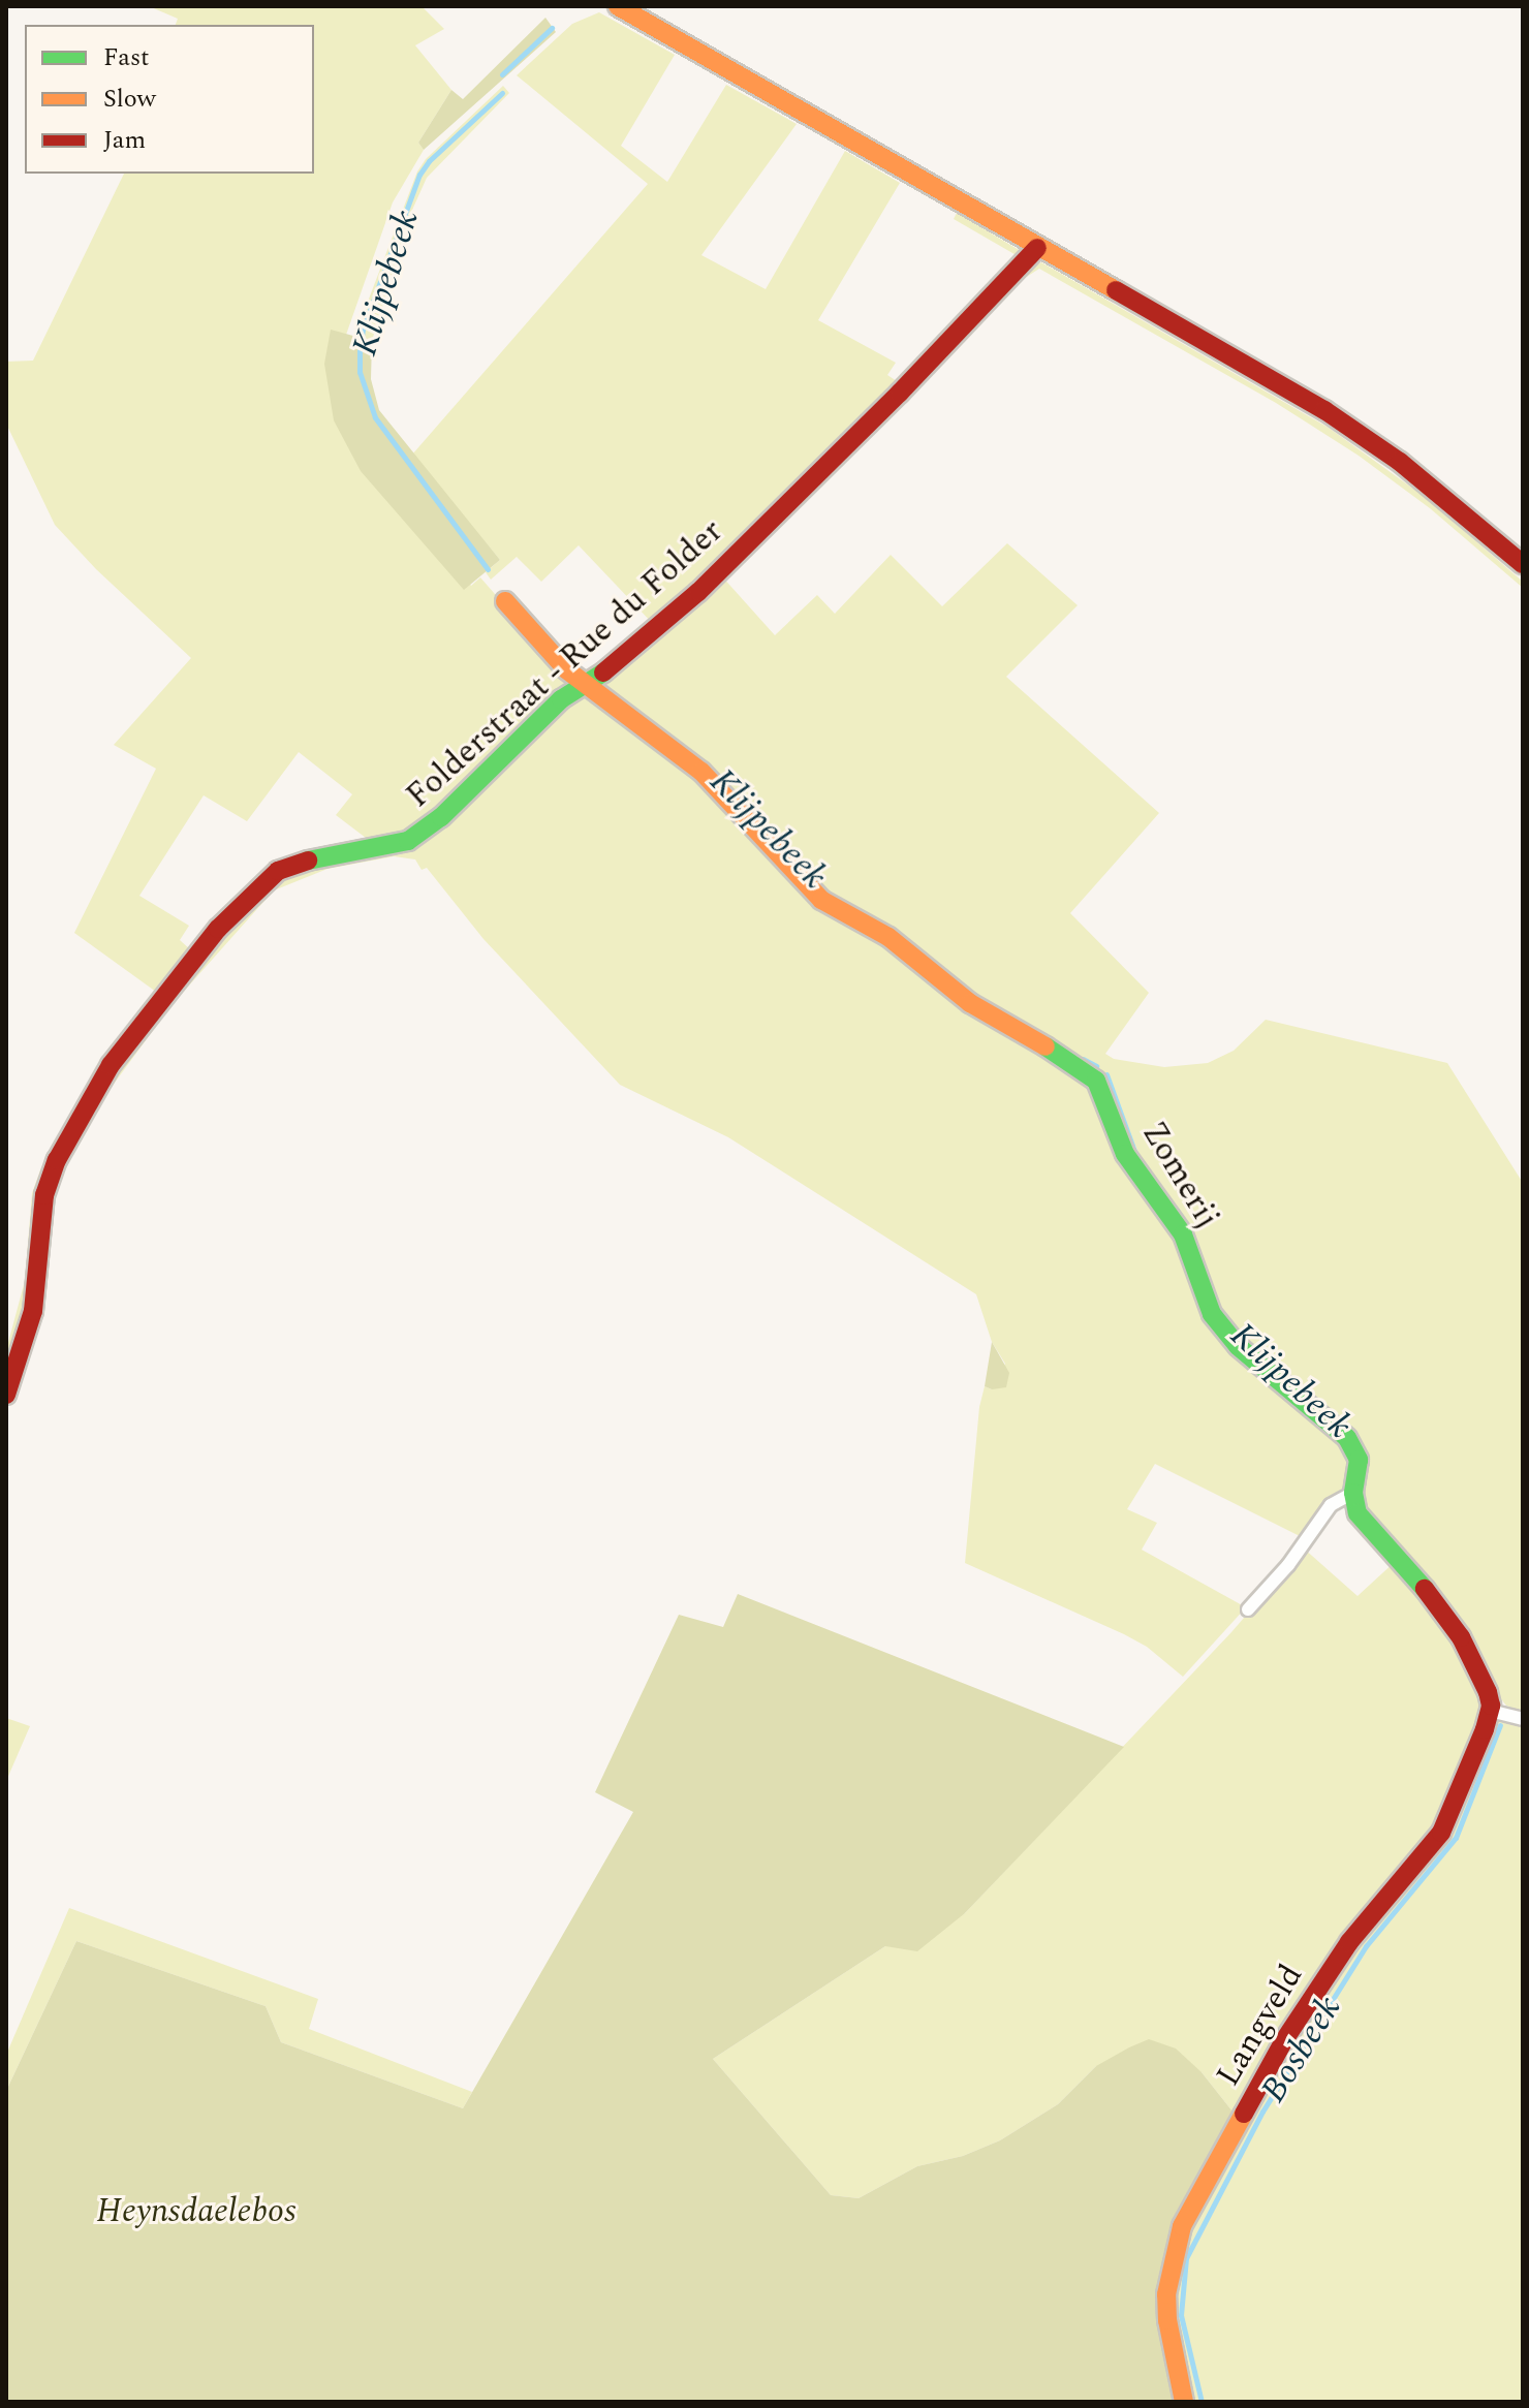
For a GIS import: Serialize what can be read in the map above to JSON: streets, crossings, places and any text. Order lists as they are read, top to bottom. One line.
{"streets":{"street":["Folderstraat - Rue du Folder","Zomerij","Langveld"]},"crossings":[["Folderstraat - Rue du Folder","Zomerij"],["Zomerij","Langveld"]],"water":["Klijpebeek","Bosbeek"],"parks":["Heynsdaelebos"],"legend":["Fast","Slow","Jam"]}
